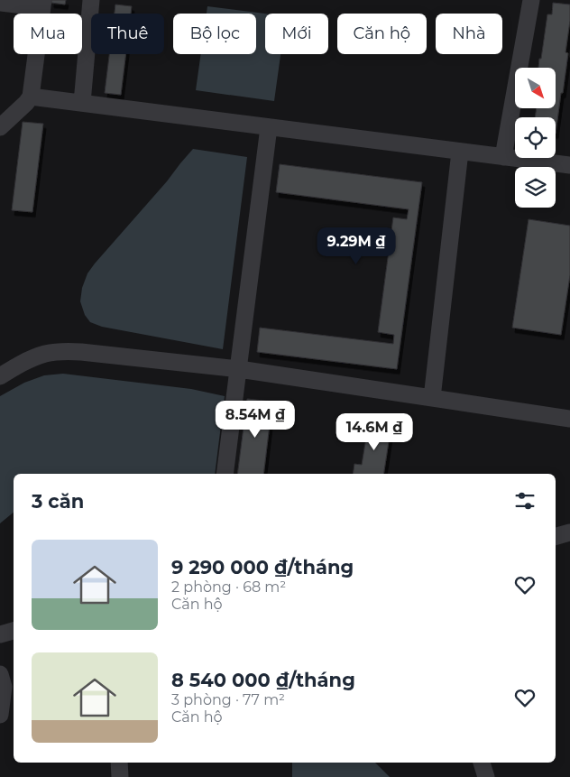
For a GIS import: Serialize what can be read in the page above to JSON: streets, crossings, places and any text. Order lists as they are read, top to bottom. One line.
{"north":"bottom right","page":{"chip":["Mua","Thuê","Bộ lọc","Mới","Căn hộ","Nhà"],"price":["9.29M ₫","8.54M ₫","14.6M ₫"],"heading":"3 căn","list":[{"name":"9 290 000 ₫/tháng","note":"2 phòng · 68 m² · Căn hộ"},{"name":"8 540 000 ₫/tháng","note":"3 phòng · 77 m² · Căn hộ"}]}}
